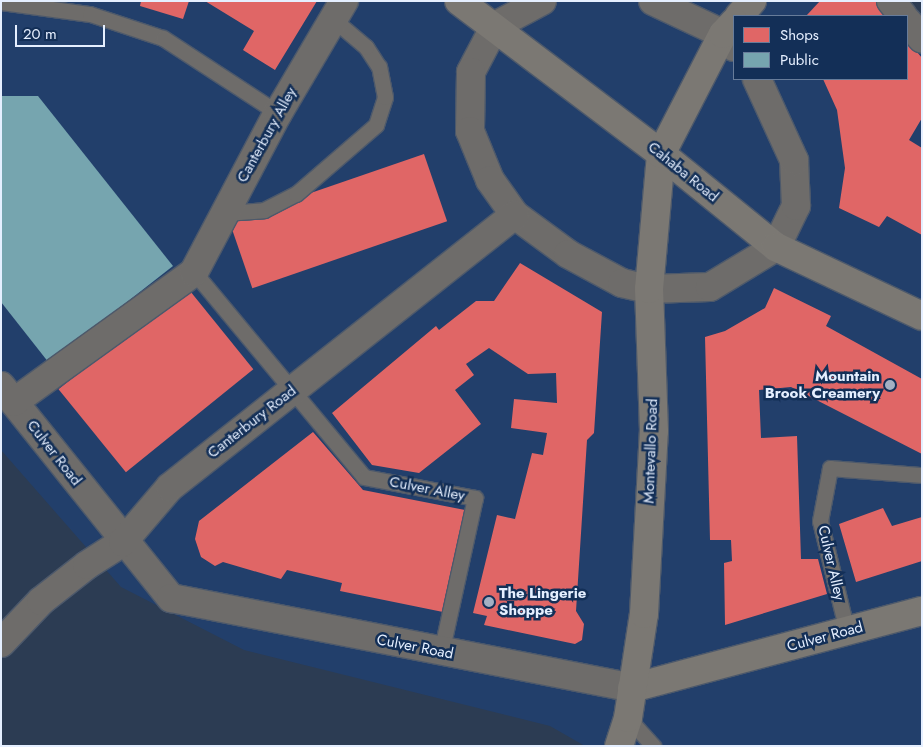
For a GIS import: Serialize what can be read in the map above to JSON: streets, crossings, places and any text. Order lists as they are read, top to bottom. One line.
{"streets":{"street":["Canterbury Alley","Cahaba Road","Canterbury Road","Montevallo Road","Culver Road"],"lane":["Culver Alley"]},"crossings":[["Cahaba Road","Montevallo Road"],["Canterbury Road","Culver Road"],["Canterbury Road","Culver Alley"],["Montevallo Road","Culver Road"],["Culver Road","Culver Alley"]],"places":["Mountain Brook Creamery","The Lingerie Shoppe"],"legend":["Shops","Public"],"scale_bar":"20 m"}
